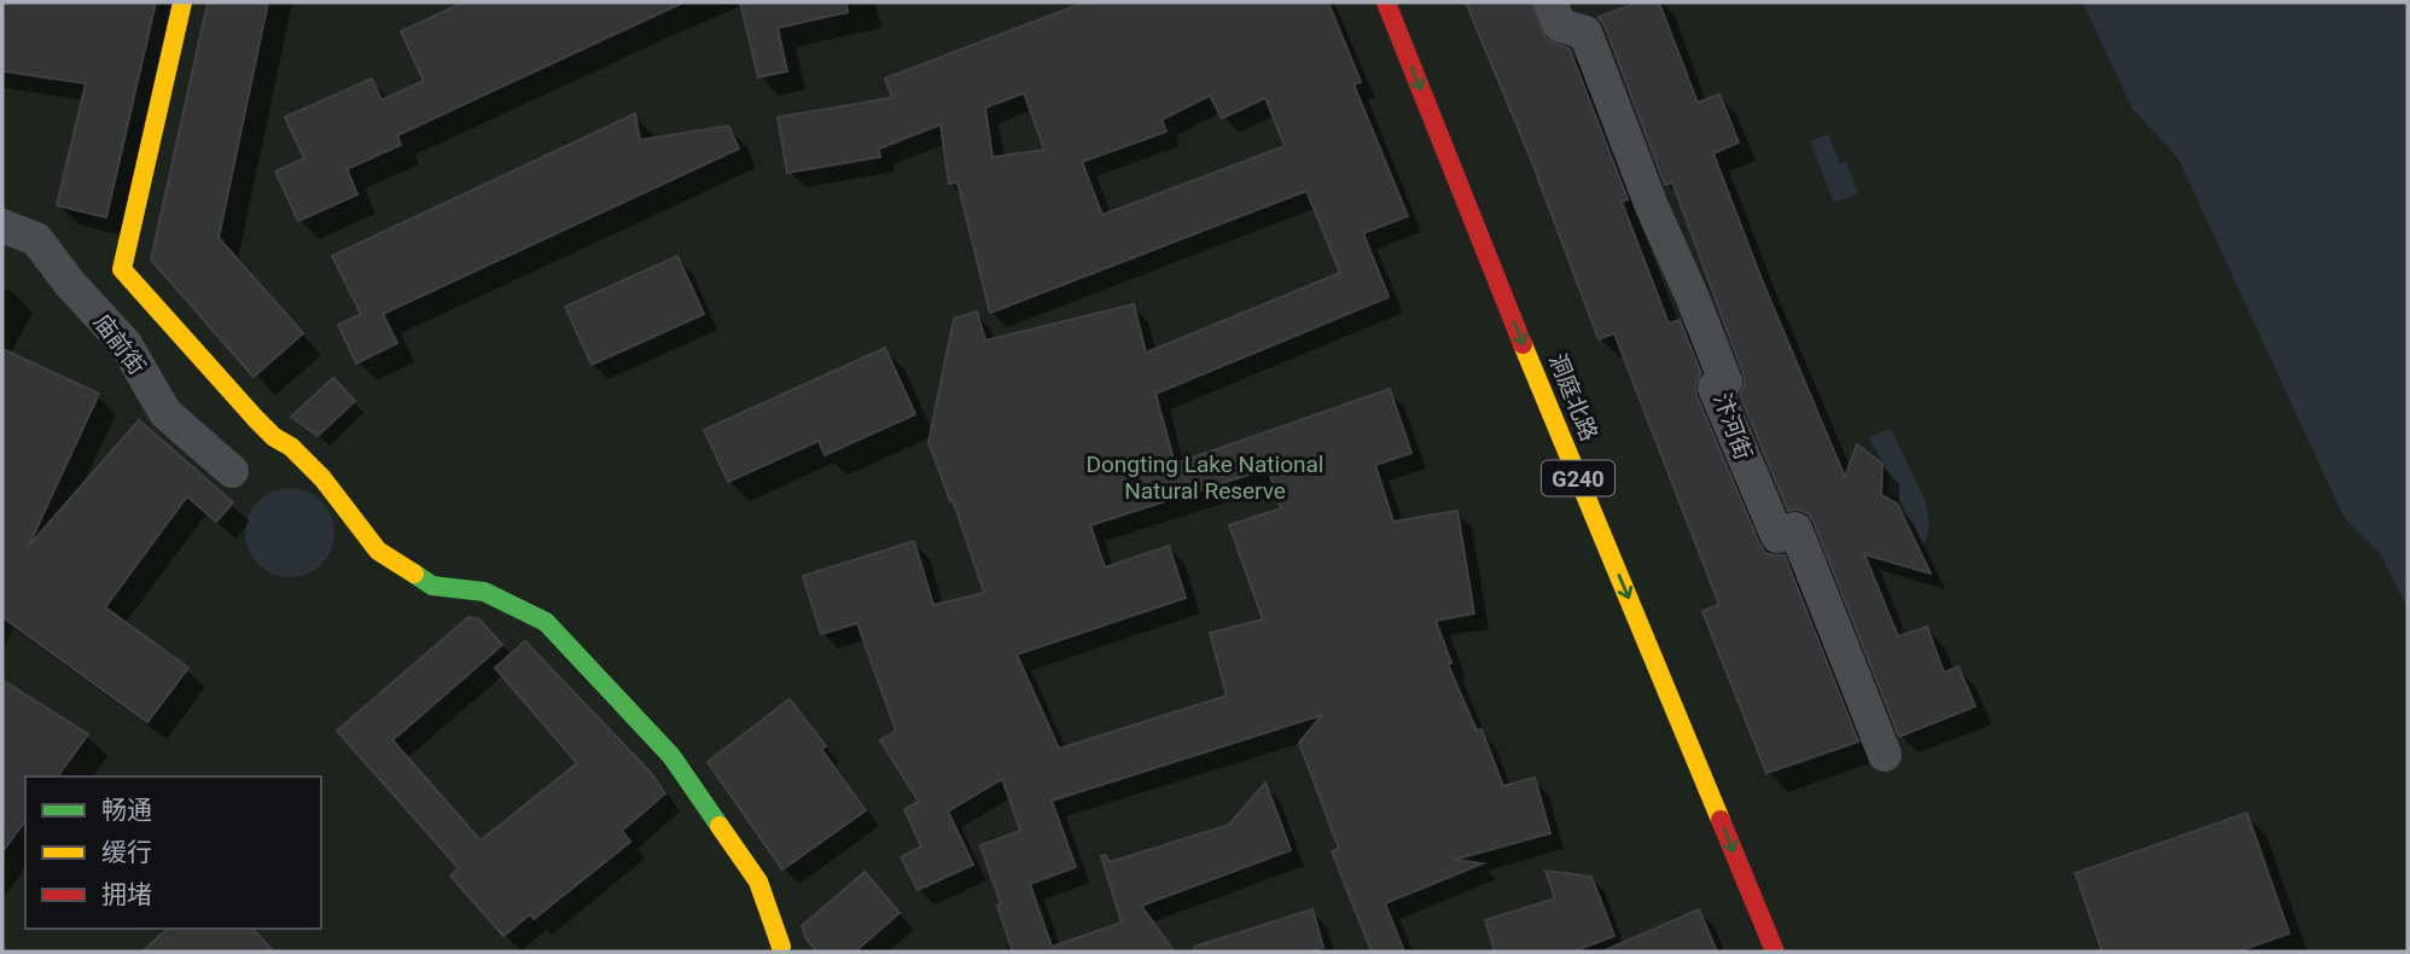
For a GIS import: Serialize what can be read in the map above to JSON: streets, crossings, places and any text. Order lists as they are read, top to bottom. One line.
{"streets":{"main road":["洞庭北路","G240"],"street":["庙前街","汴河街"]},"parks":["Dongting Lake National Natural Reserve"],"legend":["畅通","缓行","拥堵"]}
